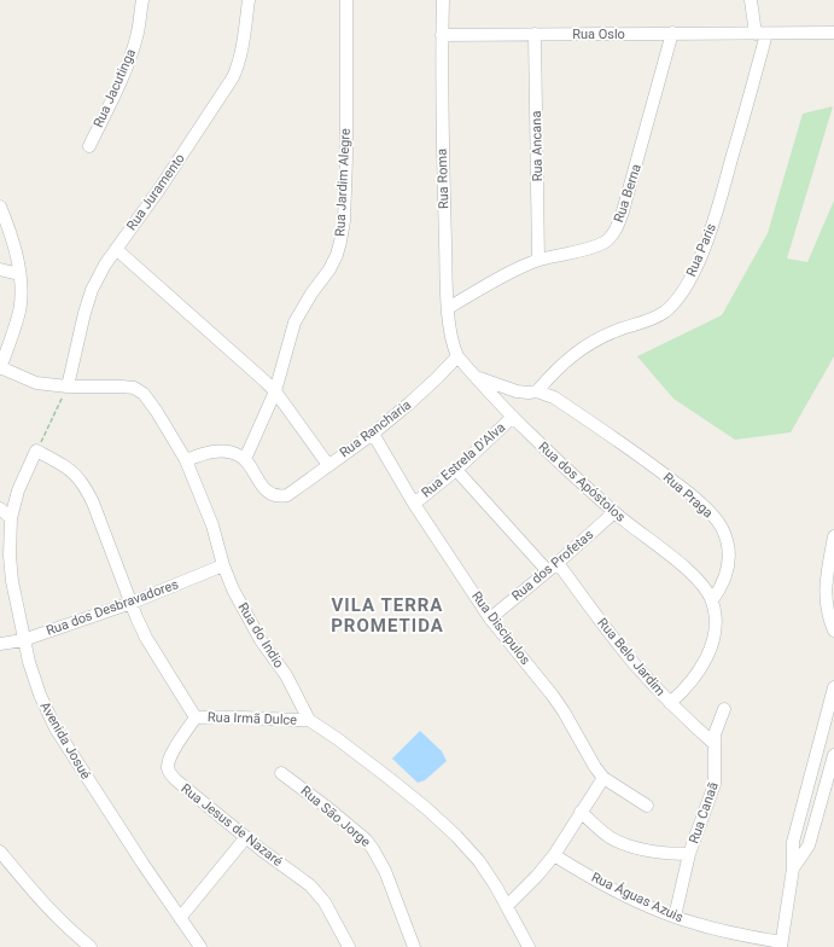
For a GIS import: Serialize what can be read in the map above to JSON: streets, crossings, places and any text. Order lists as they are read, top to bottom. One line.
{"streets":{"street":["Rua Oslo","Rua Jacutinga","Rua Ancana","Rua Roma","Rua Jardim Alegre","Rua Juramento","Rua Berna","Rua Paris","Rua Rancharia","Rua Estrela D'Alva","Rua dos Apóstolos","Rua Praga","Rua dos Profetas","Rua dos Desbravadores","Rua Discipulos","Rua do Indio","Rua Belo Jardim","Rua Irmã Dulce","Avenida Josué","Rua Canaã","Rua São Jorge","Rua Jesus de Nazaré","Rua Águas Azuis"]},"crossings":[["Rua Oslo","Rua Ancana"],["Rua Oslo","Rua Roma"],["Rua Oslo","Rua Berna"],["Rua Oslo","Rua Paris"],["Rua Ancana","Rua Berna"],["Rua Roma","Rua Berna"],["Rua Roma","Rua Rancharia"],["Rua Roma","Rua dos Apóstolos"],["Rua Jardim Alegre","Rua Rancharia"],["Rua Juramento","Rua do Indio"],["Rua Paris","Rua Praga"],["Rua Rancharia","Rua dos Apóstolos"],["Rua Rancharia","Rua Discipulos"],["Rua Estrela D'Alva","Rua dos Apóstolos"],["Rua Estrela D'Alva","Rua Discipulos"],["Rua dos Apóstolos","Rua Praga"],["Rua dos Apóstolos","Rua dos Profetas"],["Rua dos Profetas","Rua Discipulos"],["Rua dos Profetas","Rua Belo Jardim"],["Rua dos Desbravadores","Rua do Indio"],["Rua dos Desbravadores","Avenida Josué"],["Rua do Indio","Rua Irmã Dulce"],["Rua Belo Jardim","Rua Canaã"],["Rua Irmã Dulce","Rua Jesus de Nazaré"],["Rua Canaã","Rua Águas Azuis"]],"districts":["VILA TERRA PROMETIDA"]}
